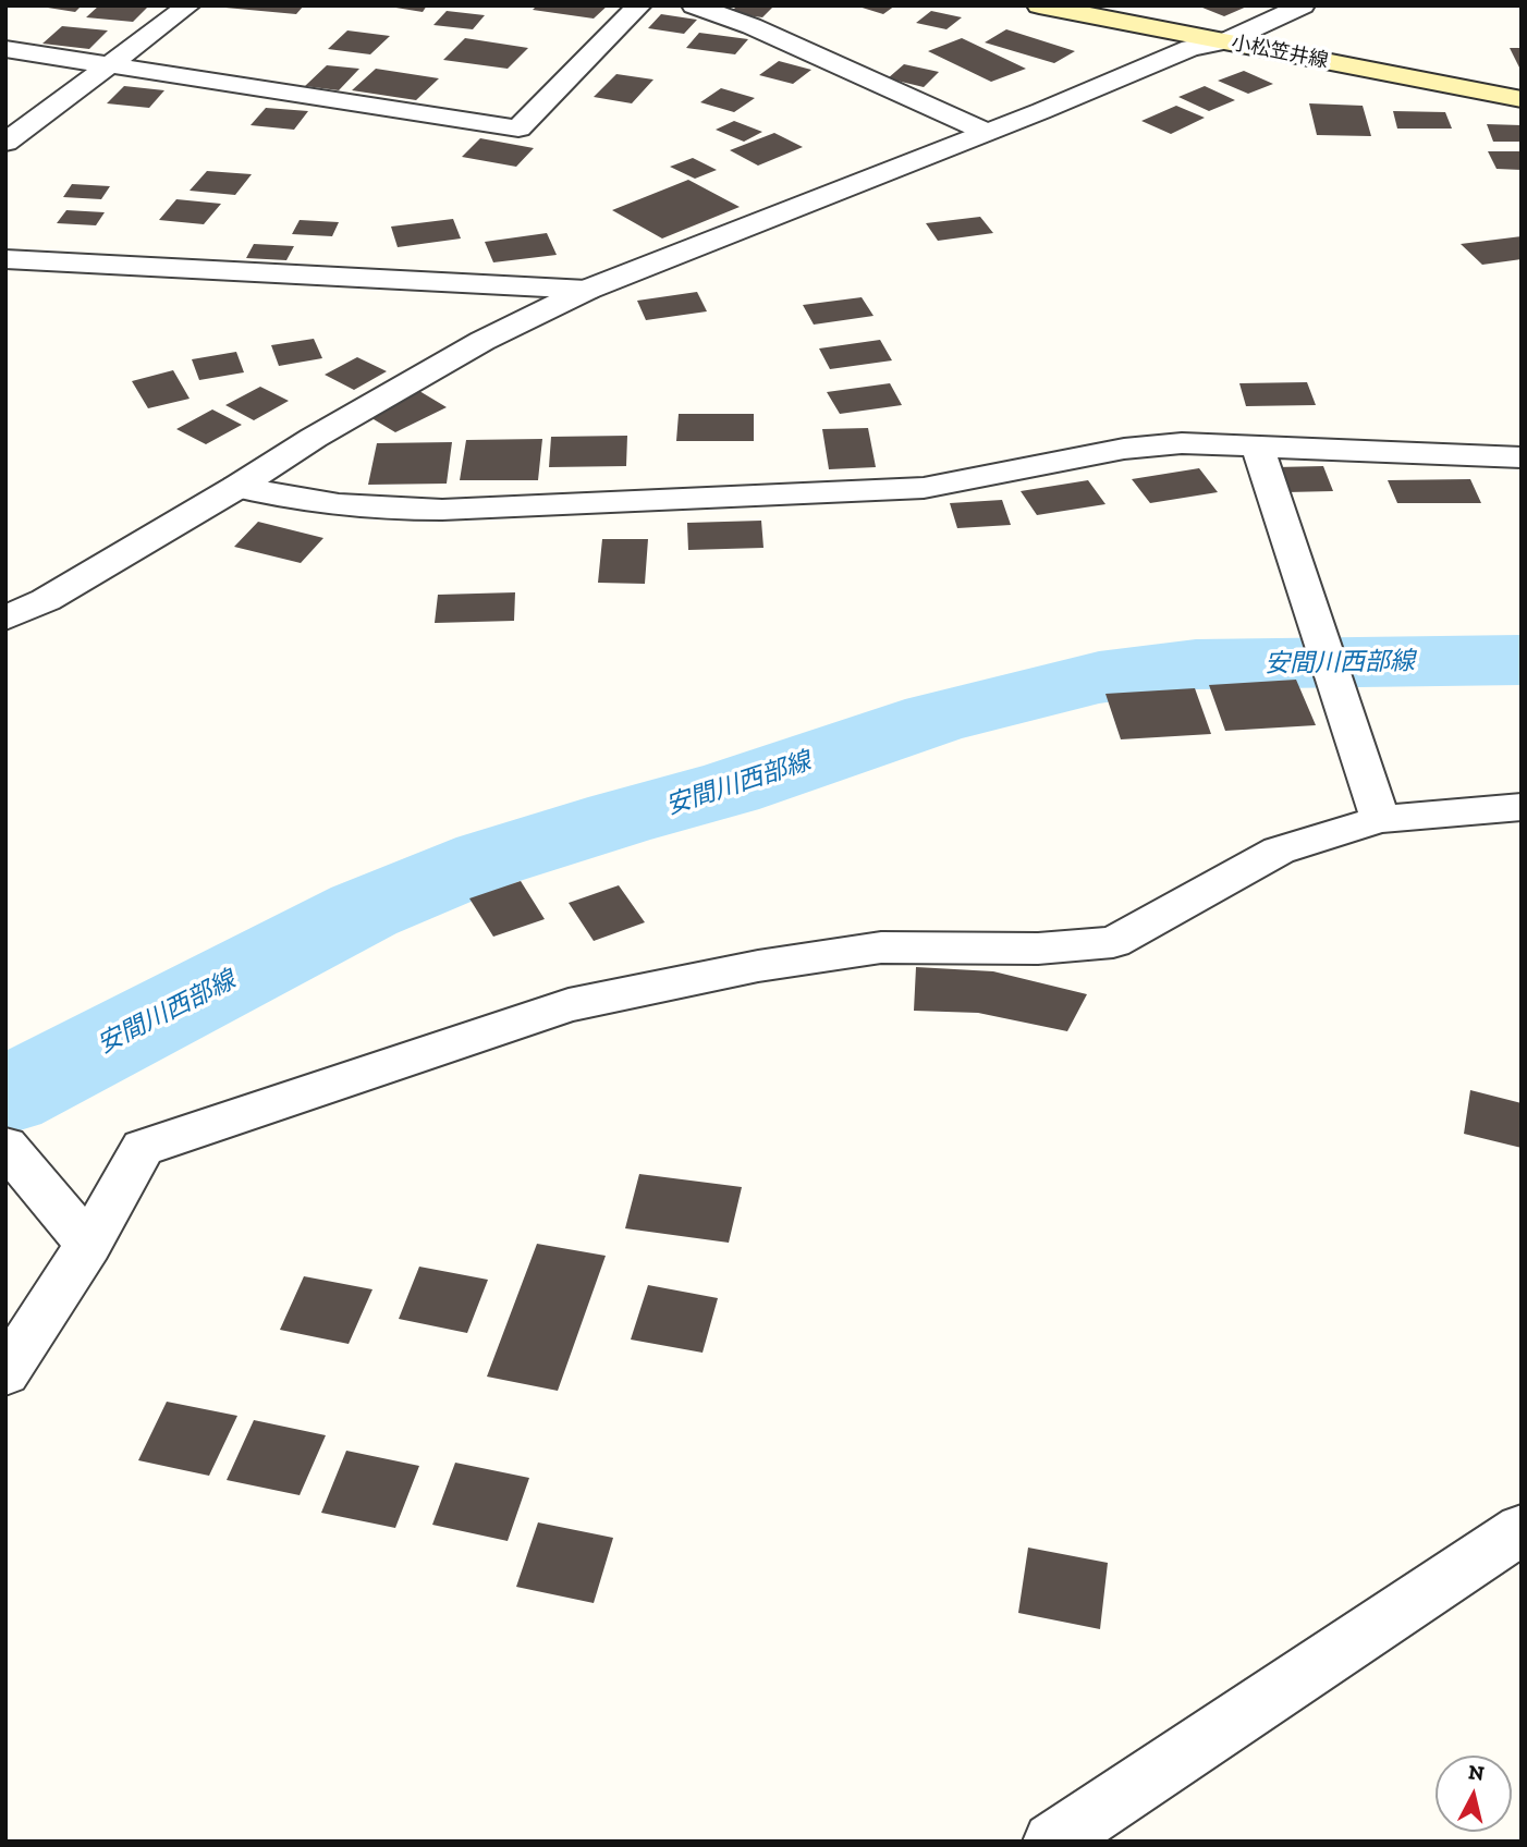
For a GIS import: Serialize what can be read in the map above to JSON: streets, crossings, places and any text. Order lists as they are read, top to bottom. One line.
{"streets":{"main road":["小松笠井線"]},"water":["安間川西部線"],"north":"top"}
